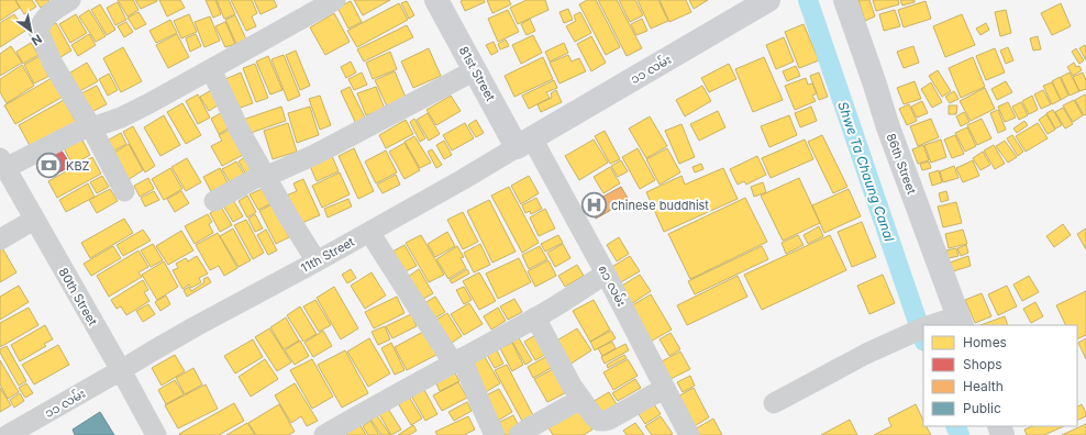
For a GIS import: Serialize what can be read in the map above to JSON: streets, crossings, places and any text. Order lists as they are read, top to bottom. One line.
{"streets":{"street":["၁၁ လမ်း","81st Street","86th Street","11th Street","၈၁ လမ်း","80th Street"]},"crossings":[["၁၁ လမ်း","81st Street"],["၁၁ လမ်း","11th Street"],["၁၁ လမ်း","၈၁ လမ်း"],["၁၁ လမ်း","80th Street"],["81st Street","11th Street"],["81st Street","၈၁ လမ်း"],["11th Street","၈၁ လမ်း"],["11th Street","80th Street"]],"water":["Shwe Ta Chaung Canal"],"places":{"bank":["KBZ"],"hospital":["chinese buddhist"]},"legend":["Homes","Shops","Health","Public"],"north":"bottom right"}
